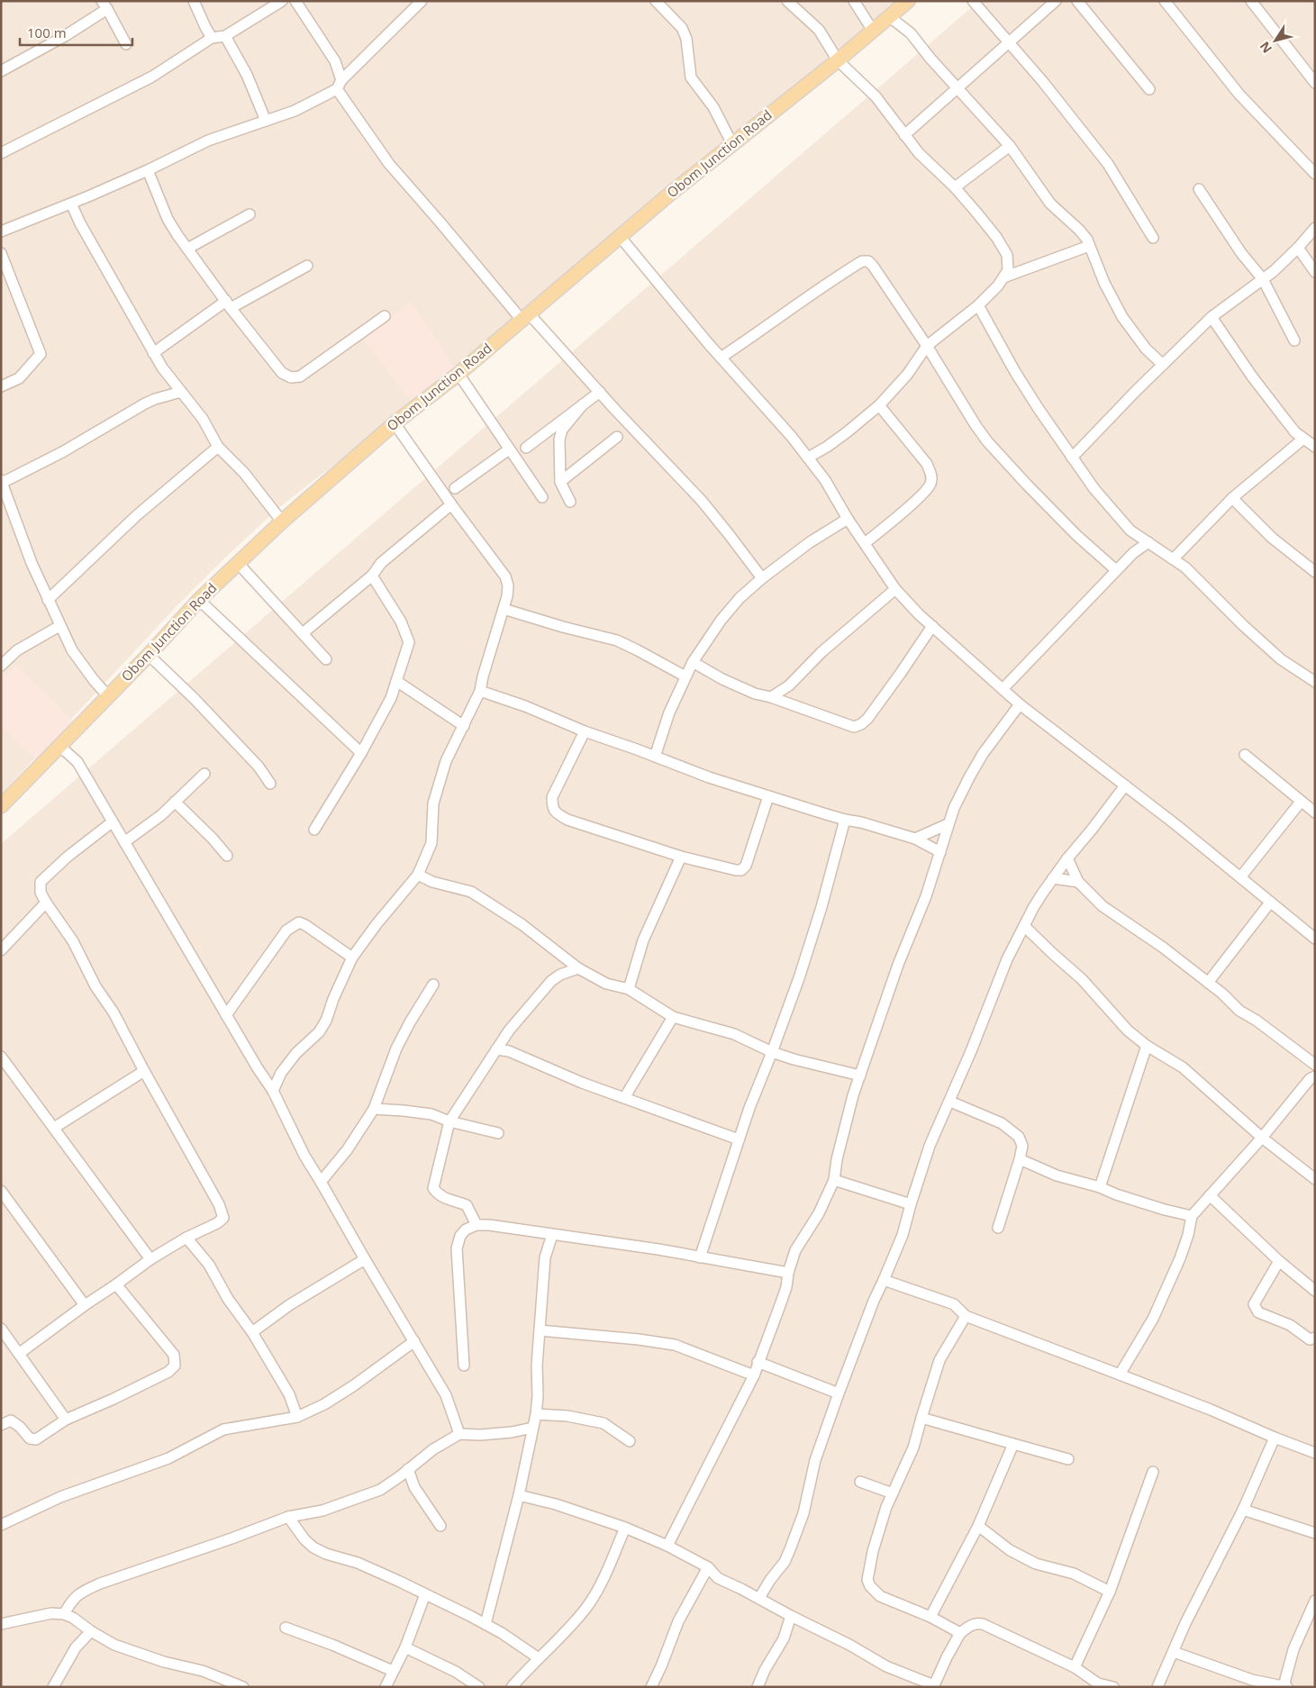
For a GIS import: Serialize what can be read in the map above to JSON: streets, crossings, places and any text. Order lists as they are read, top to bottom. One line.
{"streets":{"main road":["Obom Junction Road"]},"scale_bar":"100 m","north":"bottom left"}
